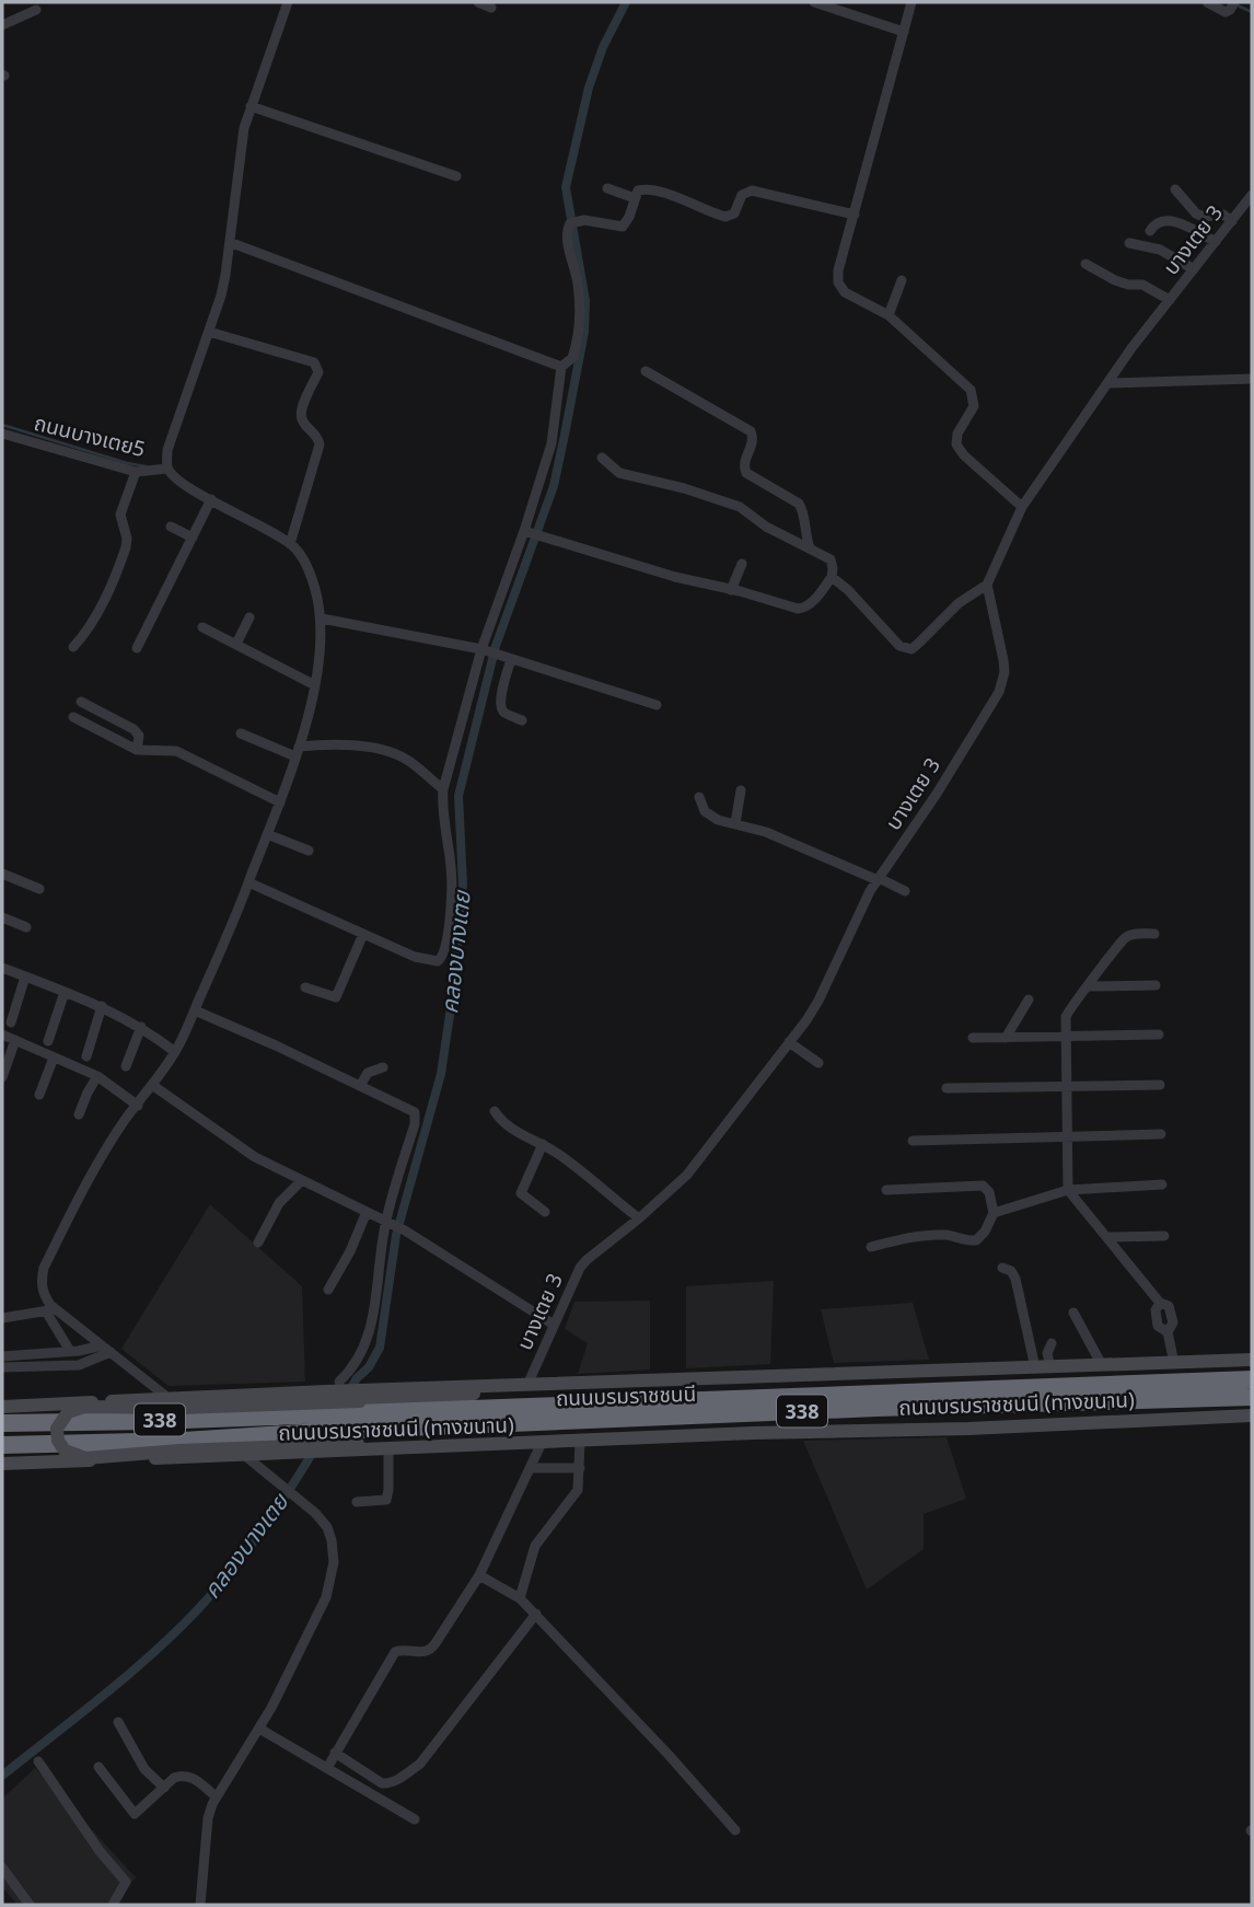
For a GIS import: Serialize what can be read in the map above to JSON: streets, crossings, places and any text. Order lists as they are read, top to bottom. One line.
{"streets":{"highway":["ถนนบรมราชชนนี","338"],"main road":["ถนนบรมราชชนนี (ทางขนาน)"],"street":["บางเตย 3","ถนนบางเตย5"]},"crossings":[["บางเตย 3","ถนนบรมราชชนนี (ทางขนาน)"],["ถนนบรมราชชนนี","ถนนบรมราชชนนี (ทางขนาน)"]],"water":["คลองบางเตย"]}
